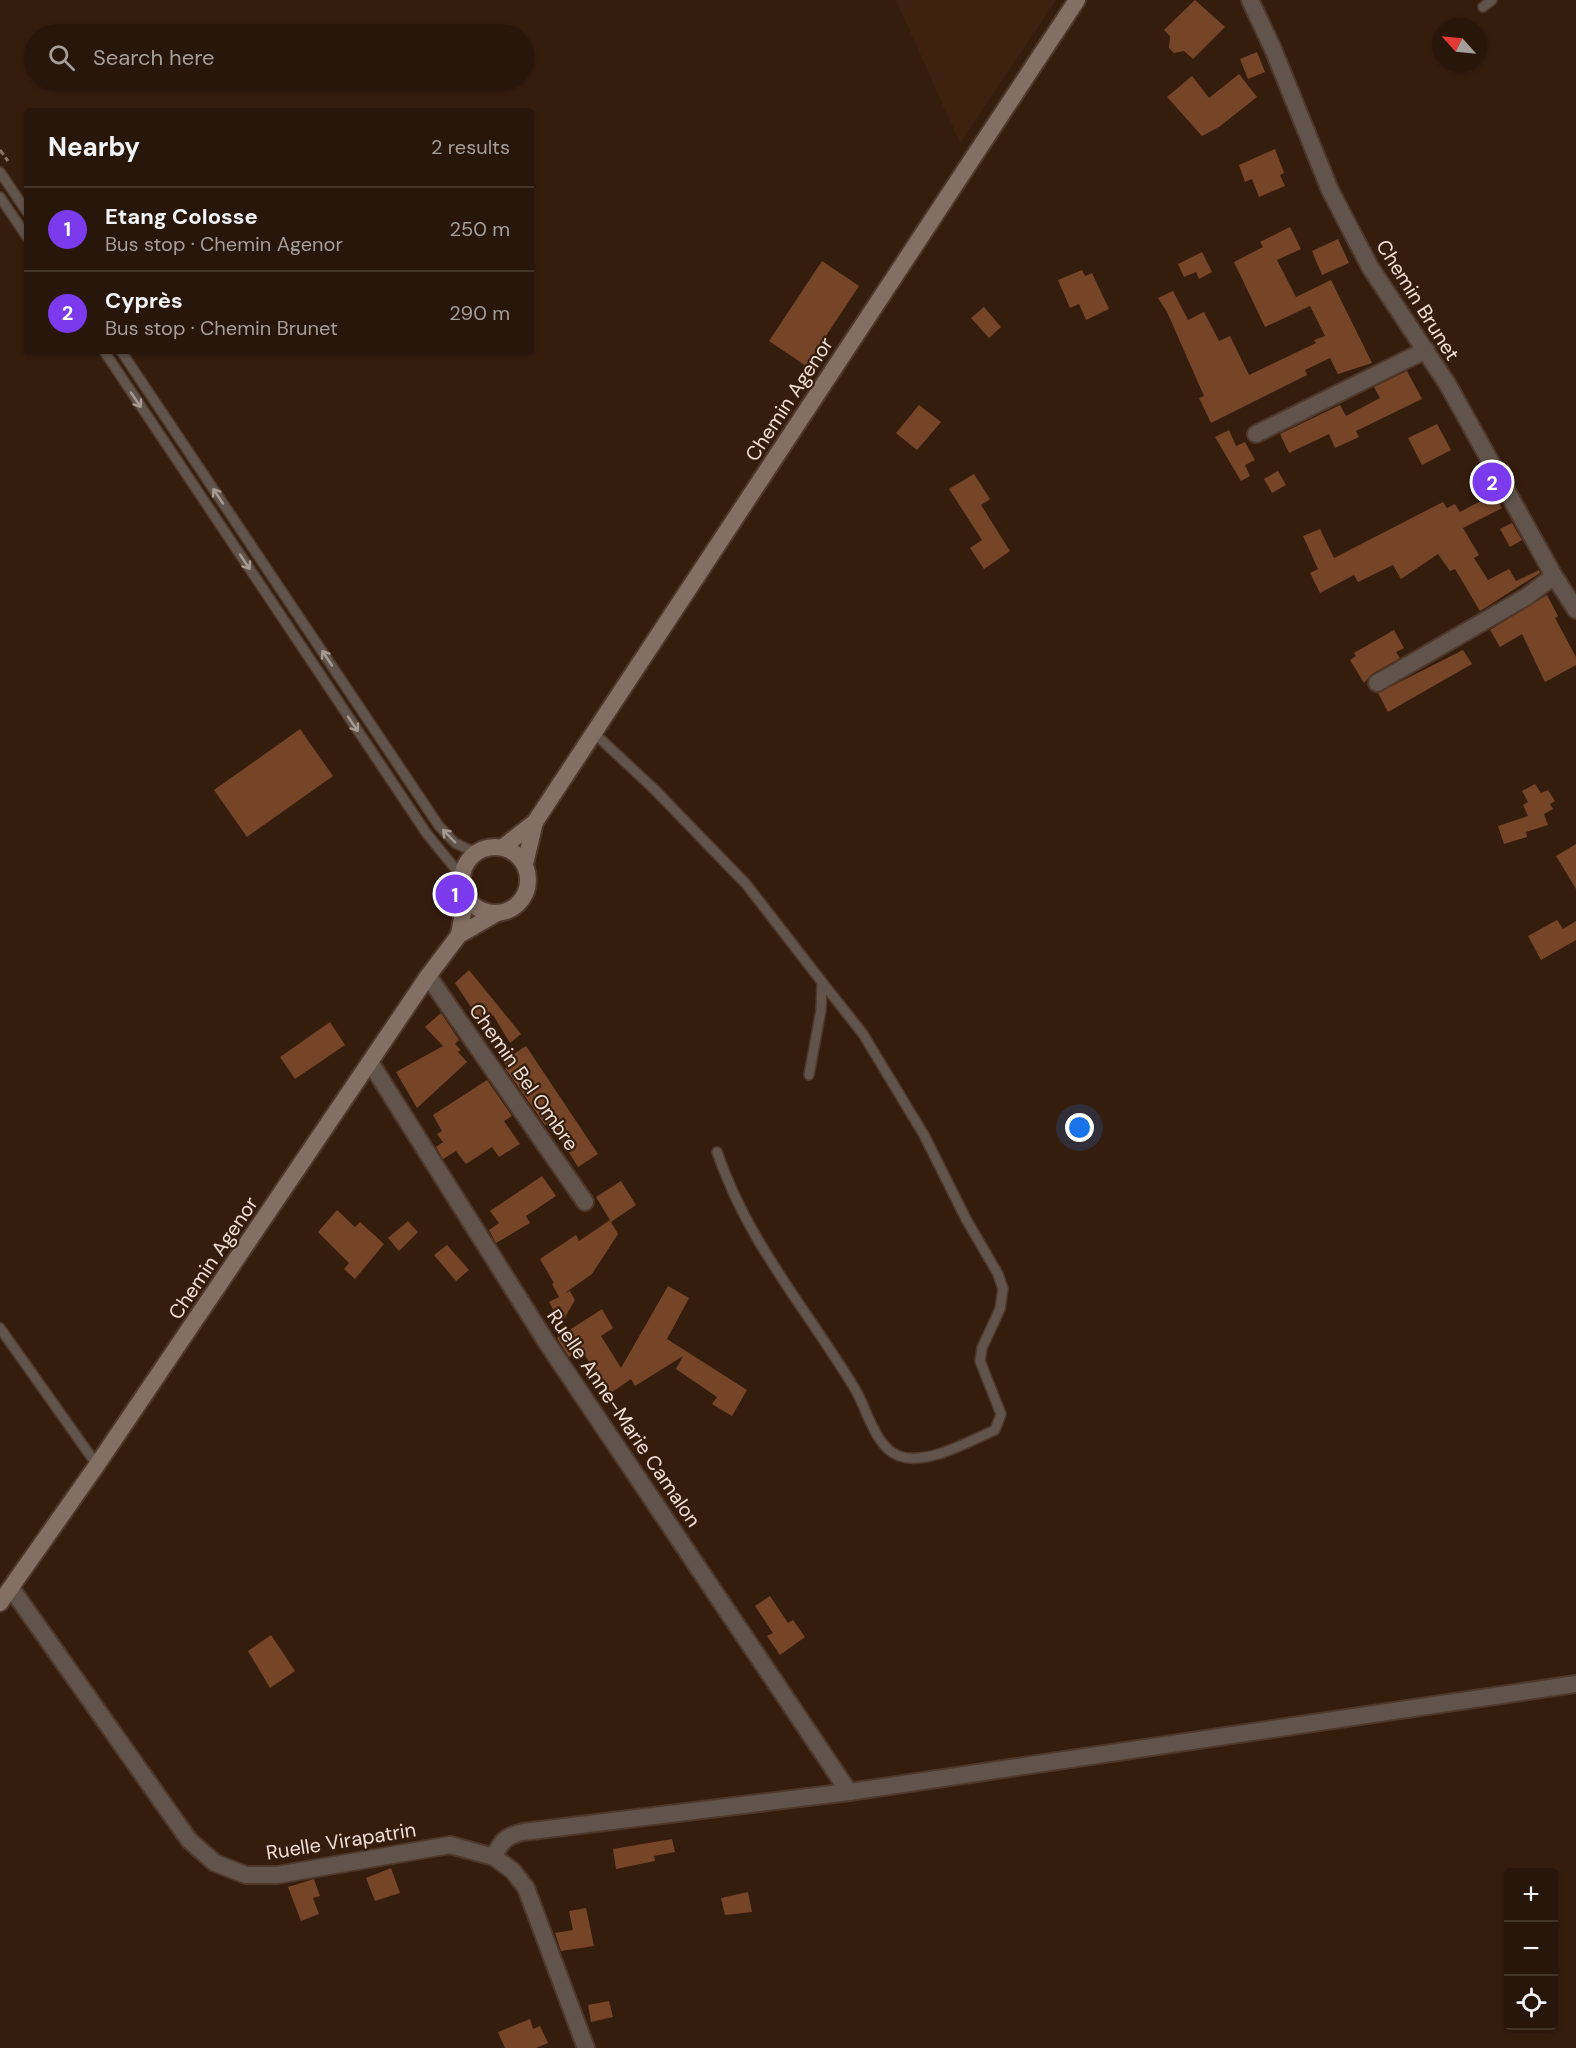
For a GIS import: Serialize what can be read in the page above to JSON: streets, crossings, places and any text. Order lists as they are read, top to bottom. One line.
{"streets":{"main road":["Chemin Agenor"],"street":["Chemin Brunet","Chemin Bel Ombre","Ruelle Anne-Marie Camalon","Ruelle Virapatrin"]},"crossings":[["Chemin Agenor","Chemin Bel Ombre"],["Chemin Agenor","Ruelle Anne-Marie Camalon"],["Chemin Agenor","Ruelle Virapatrin"]],"north":"top left","page":{"search":"Search here","heading":["Nearby","2 results"],"list":[{"mark":"1","name":"Etang Colosse","note":"Bus stop · Chemin Agenor","value":"250 m"},{"mark":"2","name":"Cyprès","note":"Bus stop · Chemin Brunet","value":"290 m"}],"pins":["2","1"],"map_buttons":["+","−"]}}
